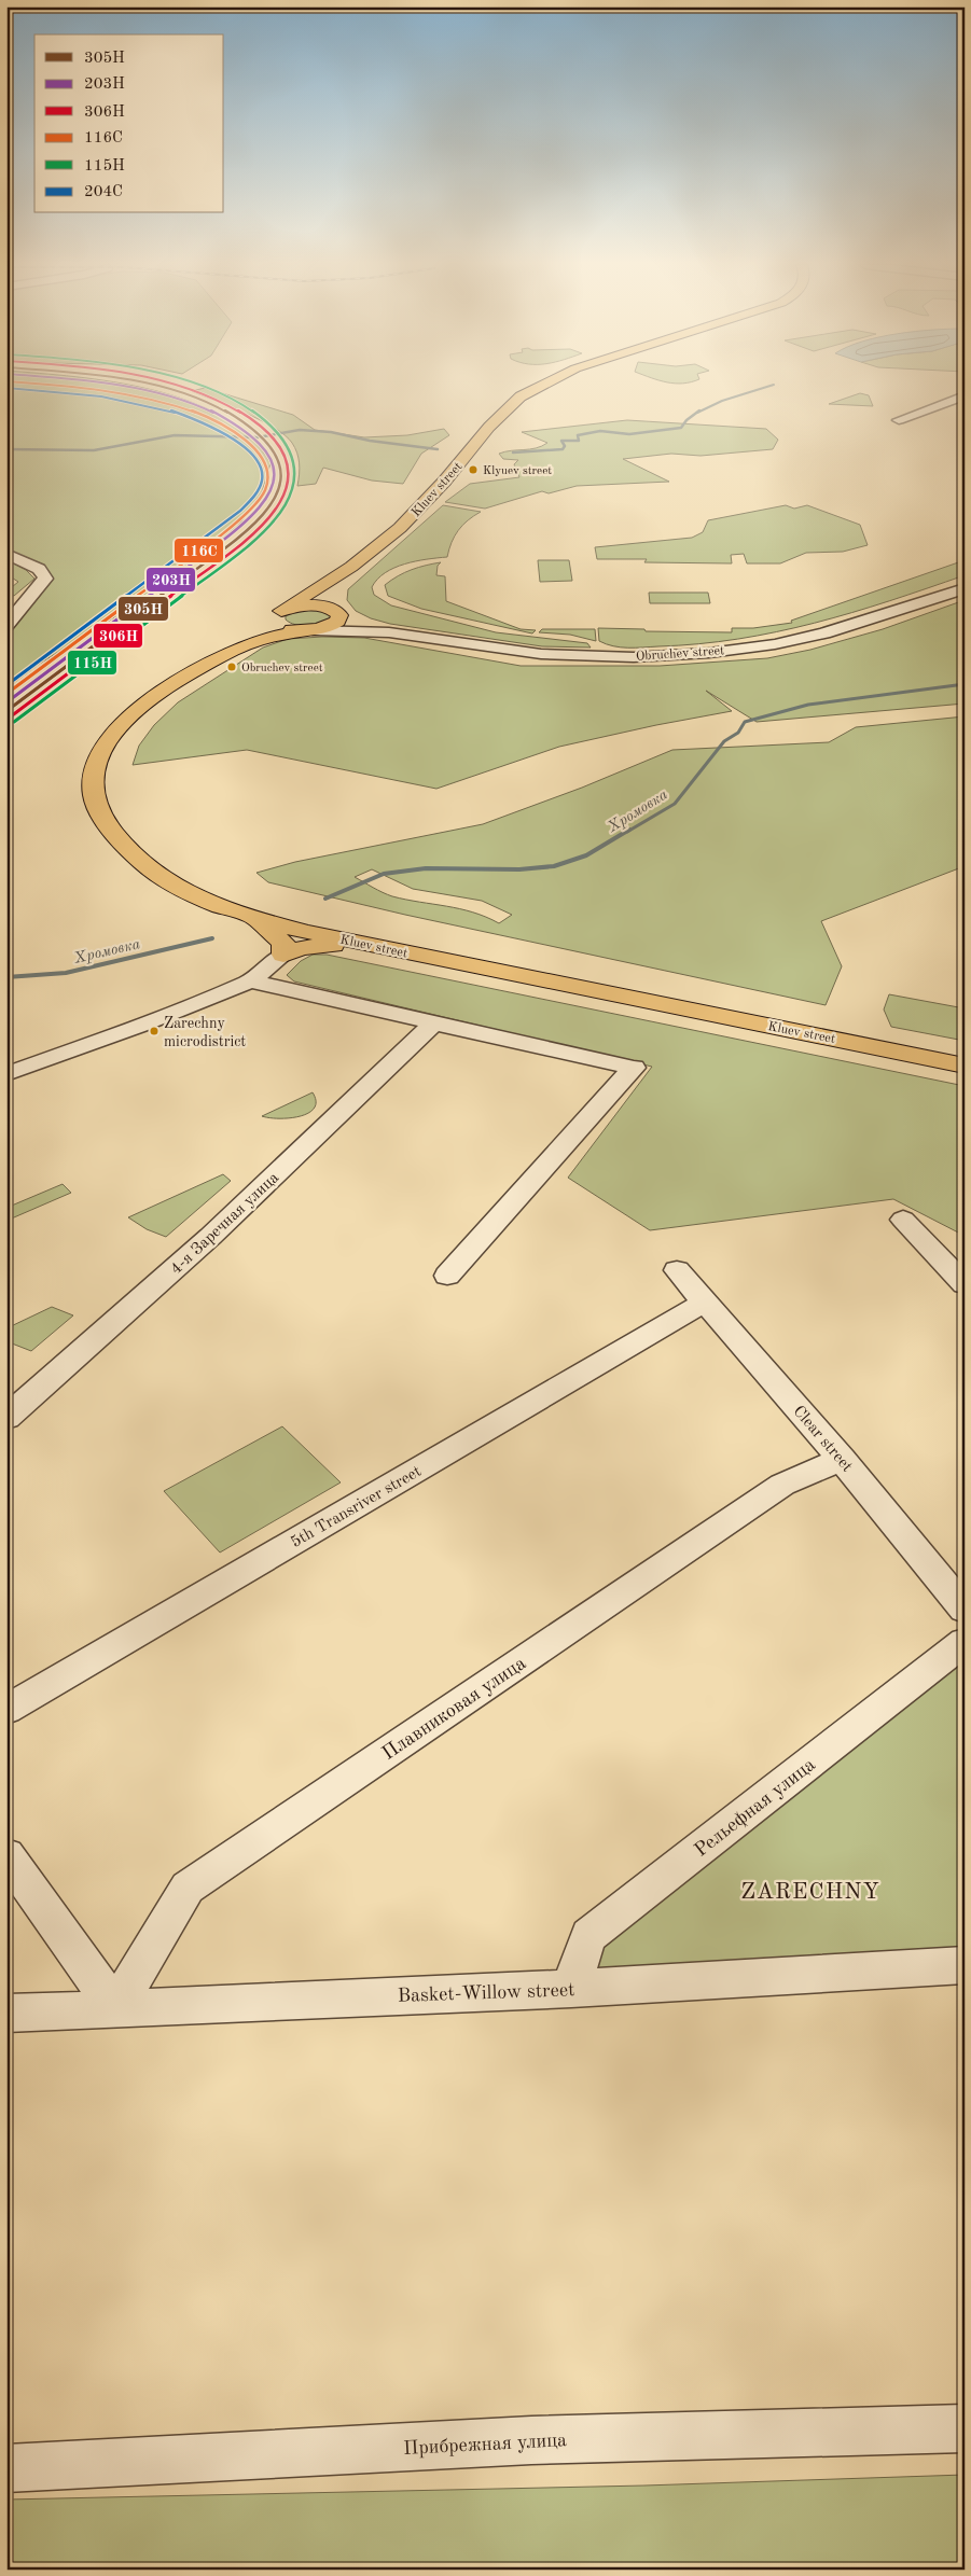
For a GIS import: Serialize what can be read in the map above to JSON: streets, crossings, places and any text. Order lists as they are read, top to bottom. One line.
{"streets":{"main road":["Kluev street"],"street":["Obruchev street","4-я Заречная улица","Clear street","5th Transriver street","Плавниковая улица","Рельефная улица","Basket-Willow street","Прибрежная улица"]},"crossings":[["Clear street","5th Transriver street"],["Clear street","Плавниковая улица"],["Плавниковая улица","Basket-Willow street"],["Рельефная улица","Basket-Willow street"]],"districts":["ZARECHNY"],"water":["Хромовка"],"places":["Klyuev street","Obruchev street","Zarechny microdistrict"],"lines":["transit line 305Н","transit line 203Н","transit line 306Н","transit line 116С","transit line 115Н","transit line 204С"],"legend":["305Н","203Н","306Н","116С","115Н","204С"]}
